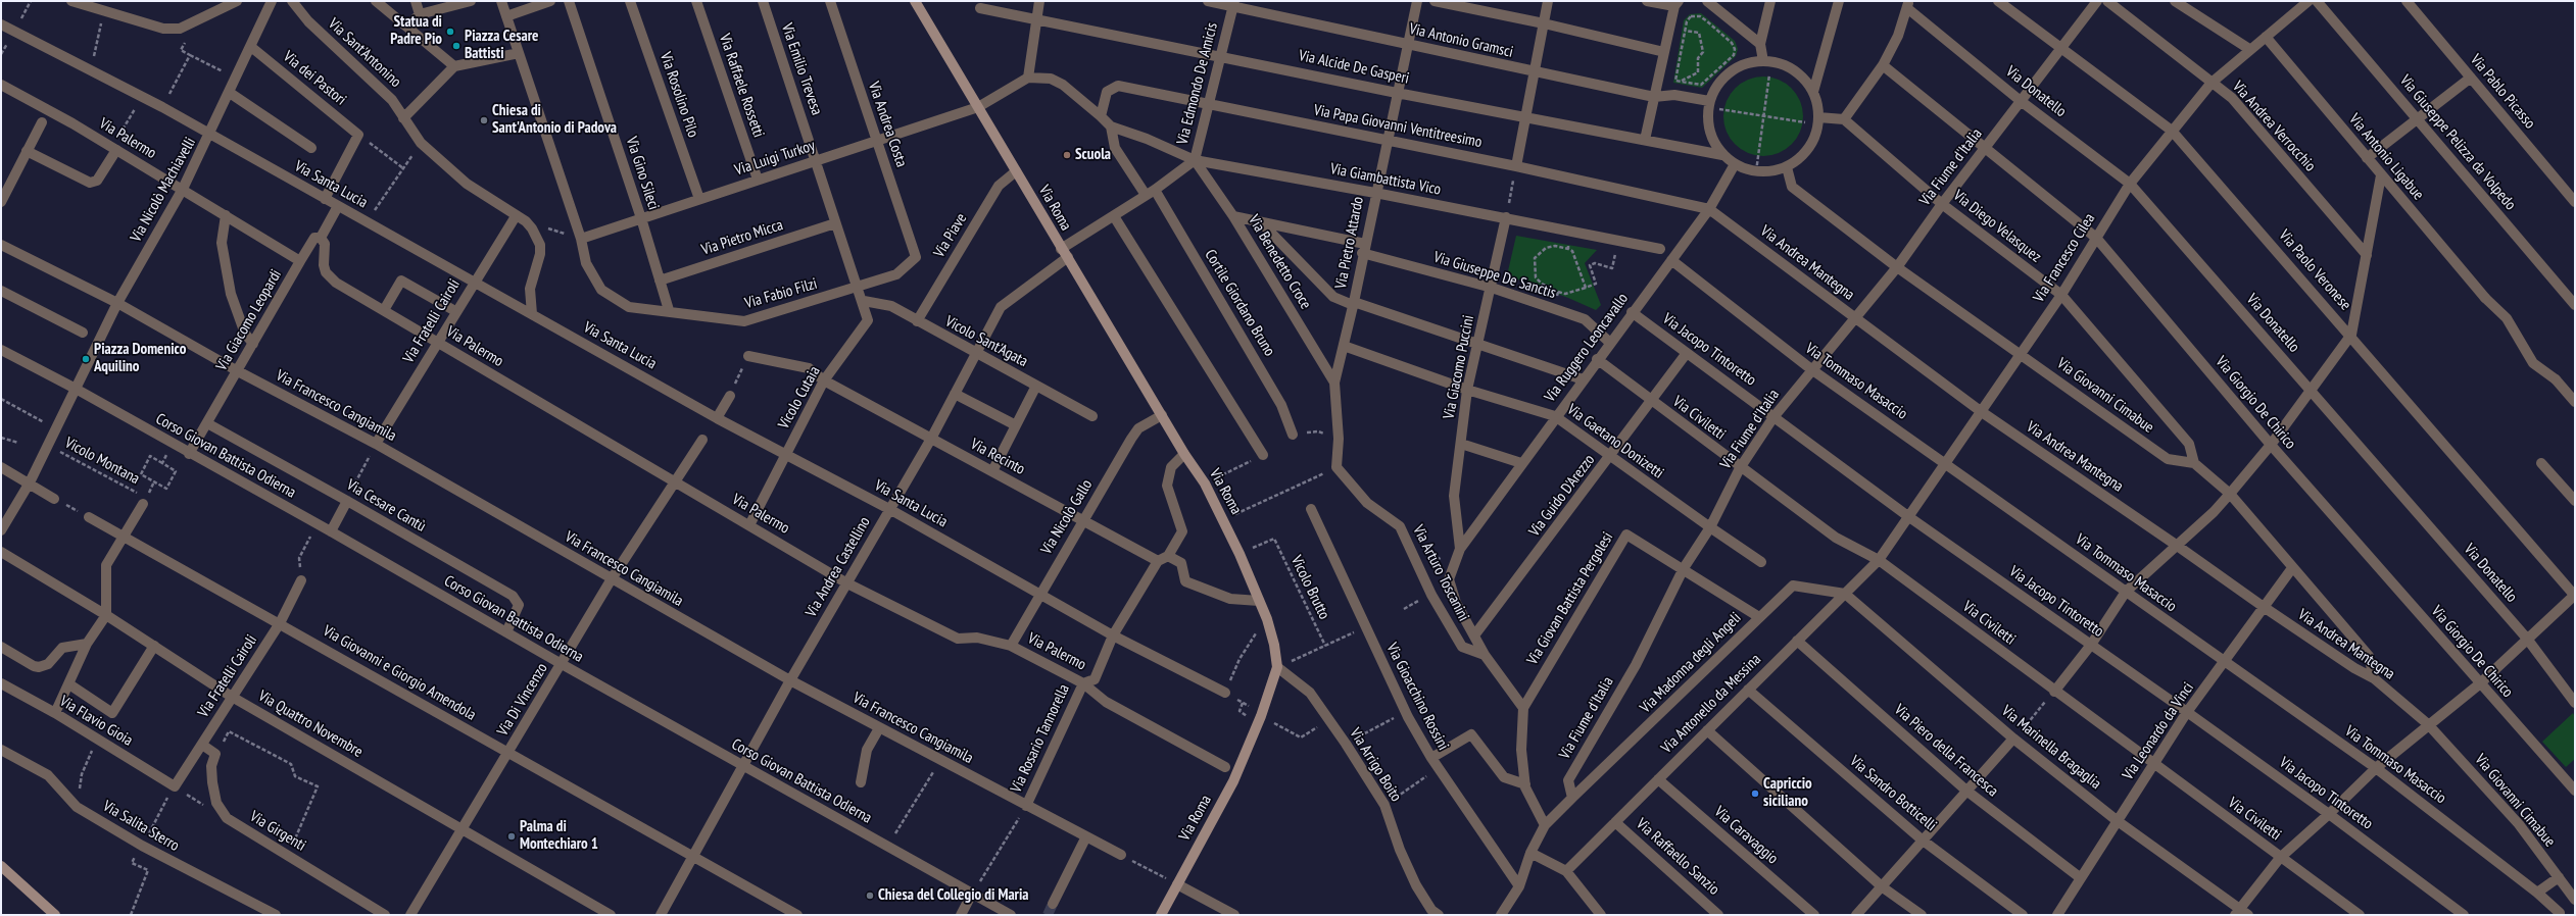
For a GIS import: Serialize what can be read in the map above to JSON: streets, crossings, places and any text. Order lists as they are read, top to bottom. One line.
{"streets":{"main road":["Via Roma"],"street":["Via Antonio Gramsci","Via Sant'Antonino","Via Alcide De Gasperi","Via Emilio Trevesa","Via dei Pastori","Via Edmondo De Amicis","Via Raffaele Rossetti","Via Donatello","Via Pablo Picasso","Via Rosolino Pilo","Via Andrea Costa","Via Papa Giovanni Ventitreesimo","Via Andrea Verrocchio","Via Palermo","Via Giuseppe Pelizza da Volpedo","Via Antonio Ligabue","Via Luigi Turkoy","Via Fiume d'Italia","Via Gino Sileci","Via Giambattista Vico","Via Santa Lucia","Via Nicolò Machiavelli","Via Diego Velasquez","Via Piave","Via Pietro Micca","Via Pietro Attardo","Via Francesco Cilea","Via Benedetto Croce","Via Andrea Mantegna","Via Paolo Veronese","Via Giuseppe De Sanctis","Via Fabio Filzi","Cortile Giordano Bruno","Via Giacomo Leopardi","Via Fratelli Cairoli","Vicolo Sant'Agata","Via Ruggero Leoncavallo","Via Jacopo Tintoretto","Via Giacomo Puccini","Via Tommaso Masaccio","Via Giovanni Cimabue","Vicolo Cutaia","Via Giorgio De Chirico","Via Francesco Cangiamila","Via Civiletti","Via Gaetano Donizetti","Corso Giovan Battista Odierna","Via Recinto","Via Guido D'Arezzo","Via Cesare Cantù","Via Nicolò Gallo","Via Andrea Castellino","Via Arturo Toscanini","Via Giovan Battista Pergolesi","Via Madonna degli Angeli","Via Giovanni e Giorgio Amendola","Via Gioacchino Rossini","Via Di Vincenzo","Via Antonello da Messina","Via Flavio Gioia","Via Quattro Novembre","Via Leonardo da Vinci","Via Rosario Tannorella","Via Marinella Bragaglia","Via Piero della Francesca","Via Arrigo Boito","Via Sandro Botticelli","Via Salita Sterro","Via Girgenti","Via Caravaggio","Via Raffaello Sanzio"],"path":["Vicolo Montana","Vicolo Brutto"]},"crossings":[["Via Antonio Gramsci","Via Edmondo De Amicis"],["Via Antonio Gramsci","Via Pietro Attardo"],["Via Sant'Antonino","Via Fratelli Cairoli"],["Via Alcide De Gasperi","Via Edmondo De Amicis"],["Via Alcide De Gasperi","Via Pietro Attardo"],["Via Emilio Trevesa","Via Luigi Turkoy"],["Via Emilio Trevesa","Via Pietro Micca"],["Via Emilio Trevesa","Via Fabio Filzi"],["Via Emilio Trevesa","Vicolo Cutaia"],["Via dei Pastori","Via Nicolò Machiavelli"],["Via Edmondo De Amicis","Via Papa Giovanni Ventitreesimo"],["Via Edmondo De Amicis","Via Giambattista Vico"],["Via Edmondo De Amicis","Via Roma"],["Via Edmondo De Amicis","Via Benedetto Croce"],["Via Edmondo De Amicis","Cortile Giordano Bruno"],["Via Raffaele Rossetti","Via Luigi Turkoy"],["Via Donatello","Via Fiume d'Italia"],["Via Donatello","Via Francesco Cilea"],["Via Rosolino Pilo","Via Luigi Turkoy"],["Via Andrea Costa","Via Luigi Turkoy"],["Via Andrea Costa","Via Fabio Filzi"],["Via Papa Giovanni Ventitreesimo","Via Giambattista Vico"],["Via Papa Giovanni Ventitreesimo","Via Pietro Attardo"],["Via Papa Giovanni Ventitreesimo","Via Andrea Mantegna"],["Via Papa Giovanni Ventitreesimo","Via Ruggero Leoncavallo"],["Via Andrea Verrocchio","Via Francesco Cilea"],["Via Palermo","Via Nicolò Machiavelli"],["Via Palermo","Via Giacomo Leopardi"],["Via Palermo","Via Fratelli Cairoli"],["Via Palermo","Vicolo Cutaia"],["Via Palermo","Via Nicolò Gallo"],["Via Palermo","Via Andrea Castellino"],["Via Palermo","Via Di Vincenzo"],["Via Palermo","Via Rosario Tannorella"],["Via Antonio Ligabue","Via Francesco Cilea"],["Via Luigi Turkoy","Via Gino Sileci"],["Via Luigi Turkoy","Via Giambattista Vico"],["Via Luigi Turkoy","Via Roma"],["Via Luigi Turkoy","Via Fabio Filzi"],["Via Fiume d'Italia","Via Diego Velasquez"],["Via Fiume d'Italia","Via Andrea Mantegna"],["Via Fiume d'Italia","Via Paolo Veronese"],["Via Fiume d'Italia","Via Jacopo Tintoretto"],["Via Fiume d'Italia","Via Tommaso Masaccio"],["Via Fiume d'Italia","Via Giovanni Cimabue"],["Via Fiume d'Italia","Via Giorgio De Chirico"],["Via Fiume d'Italia","Via Civiletti"],["Via Fiume d'Italia","Via Gaetano Donizetti"],["Via Fiume d'Italia","Via Giovan Battista Pergolesi"],["Via Fiume d'Italia","Via Madonna degli Angeli"],["Via Gino Sileci","Via Pietro Micca"],["Via Gino Sileci","Via Fabio Filzi"],["Via Giambattista Vico","Via Pietro Attardo"],["Via Giambattista Vico","Via Benedetto Croce"],["Via Giambattista Vico","Via Giacomo Puccini"],["Via Santa Lucia","Via Nicolò Machiavelli"],["Via Santa Lucia","Via Giacomo Leopardi"],["Via Santa Lucia","Via Fratelli Cairoli"],["Via Santa Lucia","Vicolo Cutaia"],["Via Santa Lucia","Via Nicolò Gallo"],["Via Santa Lucia","Via Andrea Castellino"],["Via Santa Lucia","Via Rosario Tannorella"],["Via Nicolò Machiavelli","Via Francesco Cangiamila"],["Via Nicolò Machiavelli","Corso Giovan Battista Odierna"],["Via Nicolò Machiavelli","Vicolo Montana"],["Via Roma","Via Piave"],["Via Roma","Via Nicolò Gallo"],["Via Roma","Via Andrea Castellino"],["Via Roma","Vicolo Brutto"],["Via Roma","Via Arrigo Boito"],["Via Diego Velasquez","Via Francesco Cilea"],["Via Diego Velasquez","Via Giovanni Cimabue"],["Via Piave","Vicolo Sant'Agata"],["Via Pietro Attardo","Via Benedetto Croce"],["Via Pietro Attardo","Via Giuseppe De Sanctis"],["Via Pietro Attardo","Via Gaetano Donizetti"],["Via Pietro Attardo","Via Arturo Toscanini"],["Via Francesco Cilea","Via Andrea Mantegna"],["Via Francesco Cilea","Via Paolo Veronese"],["Via Francesco Cilea","Via Jacopo Tintoretto"],["Via Francesco Cilea","Via Tommaso Masaccio"],["Via Francesco Cilea","Via Giovanni Cimabue"],["Via Francesco Cilea","Via Giorgio De Chirico"],["Via Francesco Cilea","Via Civiletti"],["Via Francesco Cilea","Via Antonello da Messina"],["Via Benedetto Croce","Via Giuseppe De Sanctis"],["Via Andrea Mantegna","Via Ruggero Leoncavallo"],["Via Andrea Mantegna","Via Giovanni Cimabue"],["Via Andrea Mantegna","Via Leonardo da Vinci"],["Via Giuseppe De Sanctis","Via Ruggero Leoncavallo"],["Via Giuseppe De Sanctis","Via Giacomo Puccini"],["Via Fabio Filzi","Vicolo Cutaia"],["Via Giacomo Leopardi","Via Francesco Cangiamila"],["Via Giacomo Leopardi","Corso Giovan Battista Odierna"],["Via Giacomo Leopardi","Via Cesare Cantù"],["Via Fratelli Cairoli","Via Francesco Cangiamila"],["Via Fratelli Cairoli","Via Giovanni e Giorgio Amendola"],["Via Fratelli Cairoli","Via Flavio Gioia"],["Via Fratelli Cairoli","Via Quattro Novembre"],["Vicolo Sant'Agata","Vicolo Cutaia"],["Vicolo Sant'Agata","Via Andrea Castellino"],["Via Ruggero Leoncavallo","Via Jacopo Tintoretto"],["Via Ruggero Leoncavallo","Via Giacomo Puccini"],["Via Ruggero Leoncavallo","Via Tommaso Masaccio"],["Via Ruggero Leoncavallo","Via Civiletti"],["Via Ruggero Leoncavallo","Via Gaetano Donizetti"],["Via Jacopo Tintoretto","Via Guido D'Arezzo"],["Via Jacopo Tintoretto","Via Leonardo da Vinci"],["Via Giacomo Puccini","Via Gaetano Donizetti"],["Via Tommaso Masaccio","Via Leonardo da Vinci"],["Vicolo Cutaia","Via Recinto"],["Via Francesco Cangiamila","Via Andrea Castellino"],["Via Francesco Cangiamila","Via Di Vincenzo"],["Via Francesco Cangiamila","Via Rosario Tannorella"],["Via Civiletti","Via Guido D'Arezzo"],["Via Civiletti","Via Antonello da Messina"],["Via Civiletti","Via Leonardo da Vinci"],["Via Gaetano Donizetti","Via Guido D'Arezzo"],["Corso Giovan Battista Odierna","Via Cesare Cantù"],["Corso Giovan Battista Odierna","Via Andrea Castellino"],["Corso Giovan Battista Odierna","Via Di Vincenzo"],["Corso Giovan Battista Odierna","Via Rosario Tannorella"],["Via Recinto","Via Nicolò Gallo"],["Via Recinto","Via Andrea Castellino"],["Via Recinto","Via Rosario Tannorella"],["Via Andrea Castellino","Via Giovanni e Giorgio Amendola"],["Via Giovan Battista Pergolesi","Via Madonna degli Angeli"],["Via Madonna degli Angeli","Via Antonello da Messina"],["Via Madonna degli Angeli","Via Marinella Bragaglia"],["Via Giovanni e Giorgio Amendola","Via Di Vincenzo"],["Via Di Vincenzo","Via Quattro Novembre"],["Via Antonello da Messina","Via Marinella Bragaglia"],["Via Antonello da Messina","Via Piero della Francesca"],["Via Antonello da Messina","Via Sandro Botticelli"],["Via Antonello da Messina","Via Caravaggio"],["Via Antonello da Messina","Via Raffaello Sanzio"],["Via Leonardo da Vinci","Via Marinella Bragaglia"],["Via Leonardo da Vinci","Via Piero della Francesca"]],"places":["Statua di Padre Pio","Piazza Cesare Battisti","Chiesa di Sant'Antonio di Padova","Scuola","Piazza Domenico Aquilino","Capriccio siciliano","Palma di Montechiaro 1","Chiesa del Collegio di Maria"]}
